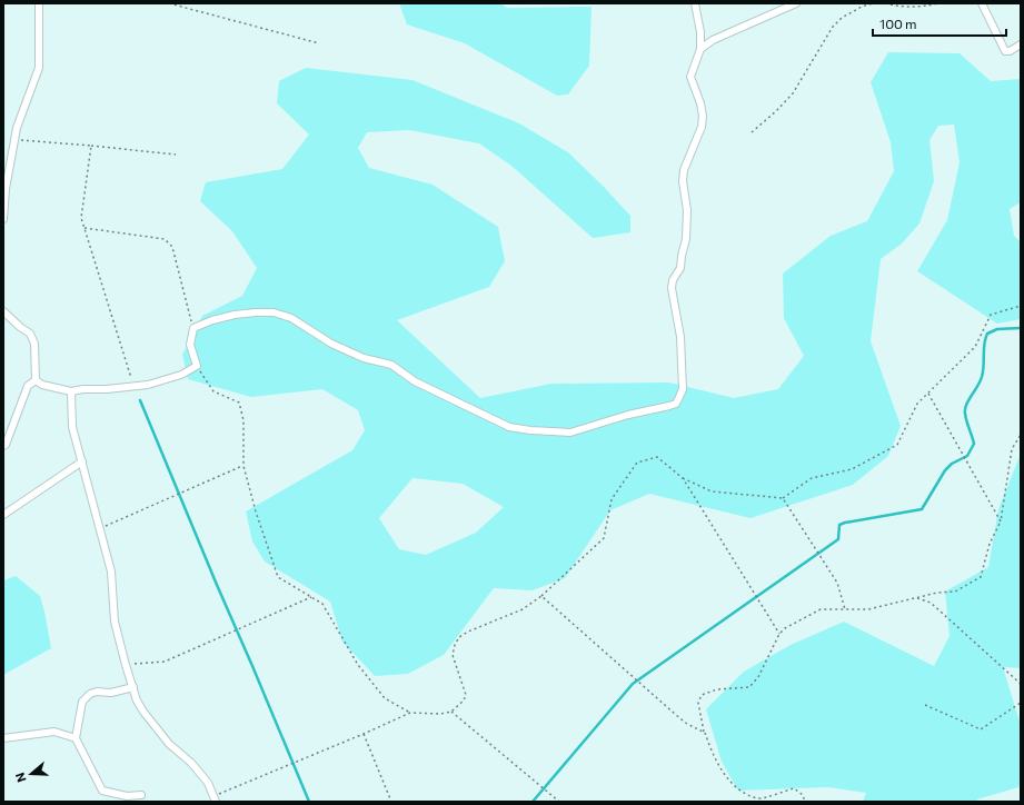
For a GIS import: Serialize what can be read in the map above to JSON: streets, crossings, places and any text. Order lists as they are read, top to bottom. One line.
{"scale_bar":"100 m","north":"left"}
